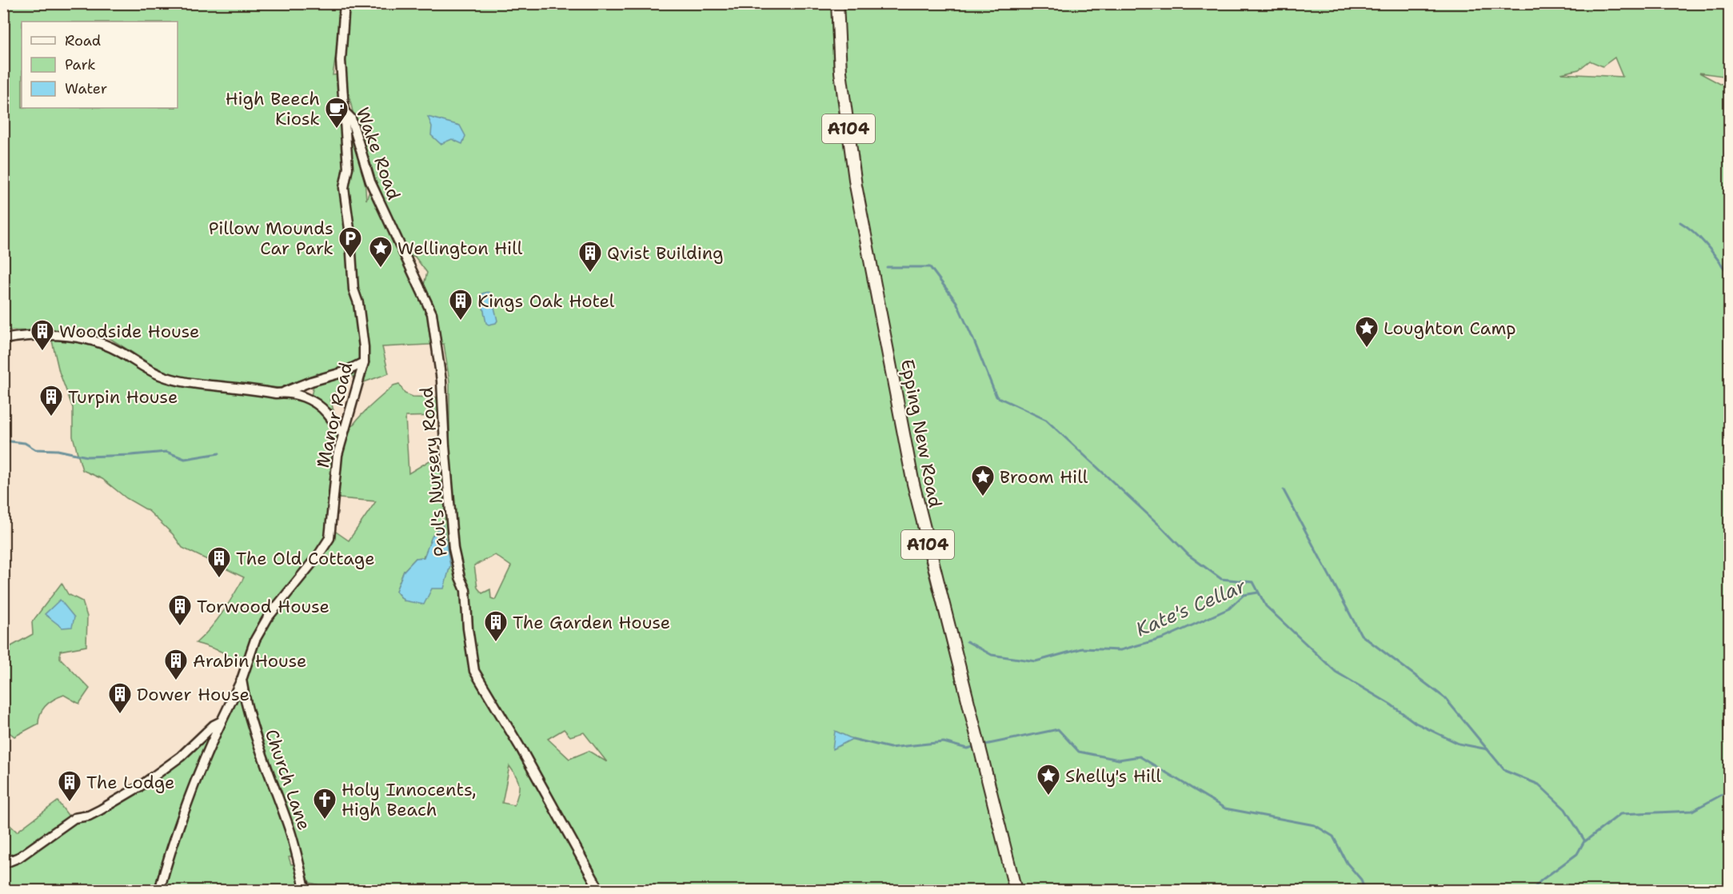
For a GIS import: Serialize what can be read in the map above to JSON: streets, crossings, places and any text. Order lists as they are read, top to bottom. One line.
{"streets":{"main road":["A104","Epping New Road"],"street":["Wake Road","Manor Road","Paul's Nursery Road","Church Lane"]},"crossings":[["Wake Road","Manor Road"],["Wake Road","Paul's Nursery Road"],["Manor Road","Church Lane"]],"water":["Kate's Cellar"],"places":{"cafe":["High Beech Kiosk"],"parking":["Pillow Mounds Car Park"],"place":["Wellington Hill","Loughton Camp","Broom Hill","Shelly's Hill"],"building":["Qvist Building","Kings Oak Hotel","Woodside House","Turpin House","The Old Cottage","Torwood House","The Garden House","Arabin House","Dower House","The Lodge"],"church":["Holy Innocents, High Beach"]},"legend":["Road","Park","Water"]}
